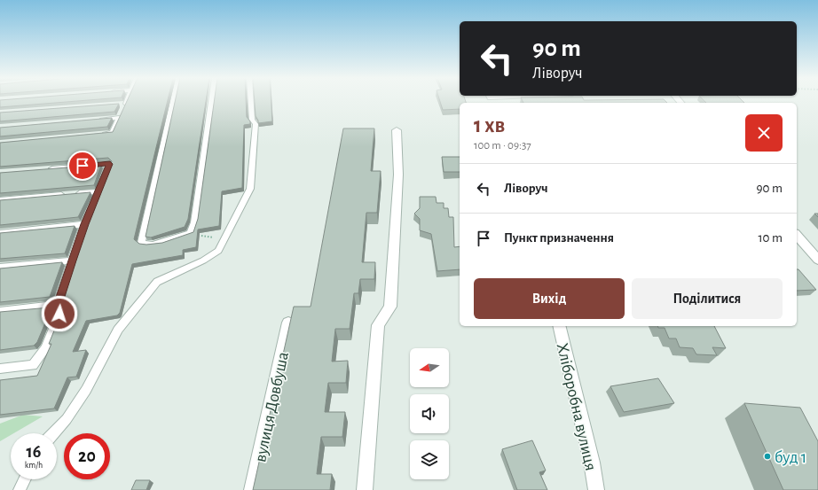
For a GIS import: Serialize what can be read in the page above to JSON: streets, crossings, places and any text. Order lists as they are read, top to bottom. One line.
{"streets":{"street":["вулиця Довбуша","Хліборобна вулиця"]},"places":["буд 1"],"north":"left","page":{"turn":["90 m","Ліворуч"],"heading":["1 хв","100 m · 09:37"],"list":[{"name":"Ліворуч","value":"90 m"},{"name":"Пункт призначення","value":"10 m"}],"buttons":["Вихід","Поділитися"],"speed":"16 km/h","limit":"20"}}
